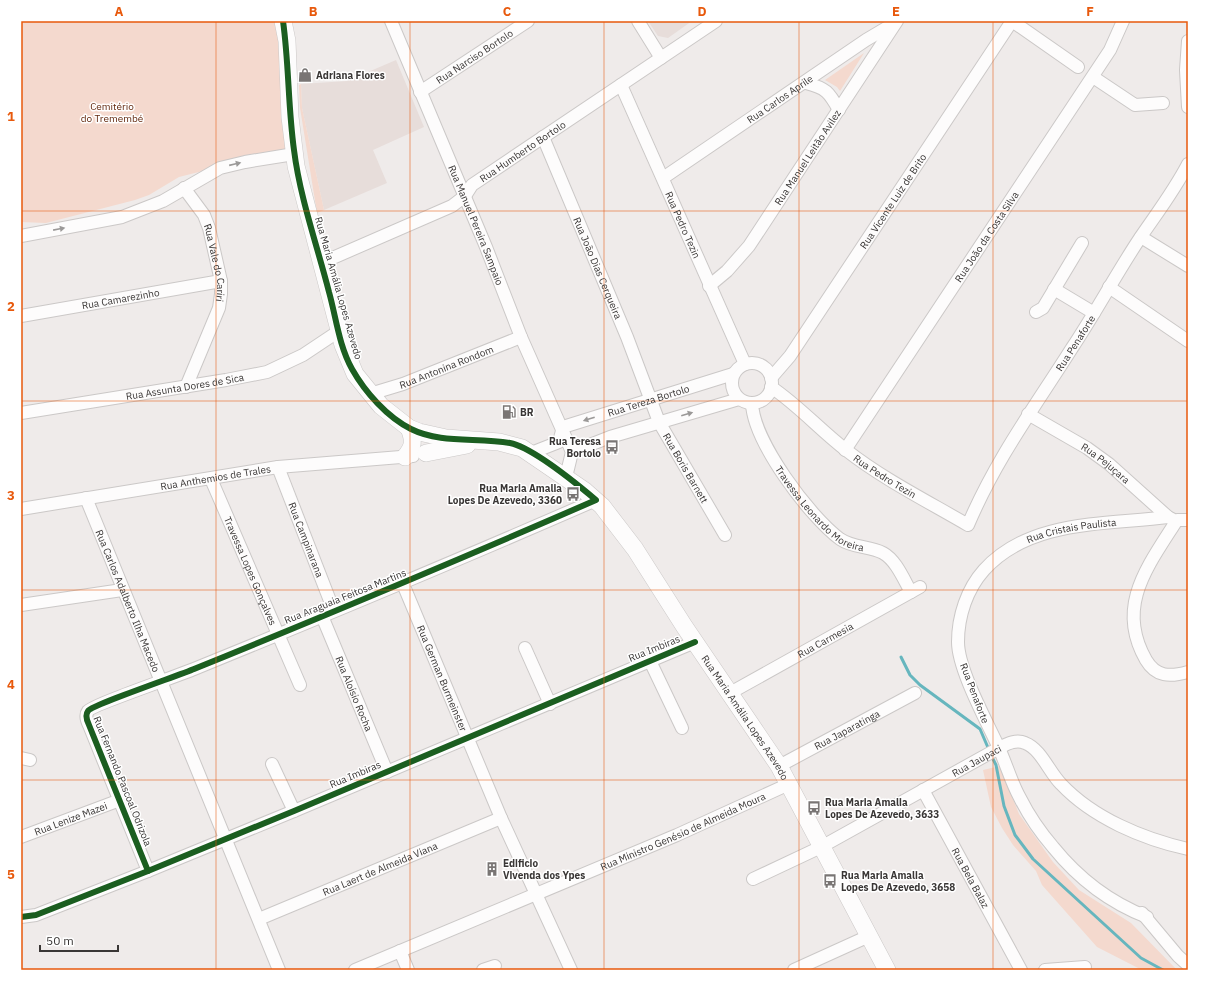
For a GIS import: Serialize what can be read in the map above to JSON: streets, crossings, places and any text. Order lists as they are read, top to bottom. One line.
{"streets":{"main road":["Rua Maria Amália Lopes Azevedo"],"street":["Rua Narciso Bortolo","Rua Carlos Aprile","Rua Humberto Bortolo","Rua Manuel Leitão Avilez","Rua Vicente Luiz de Brito","Rua Pedro Tezin","Rua Manuel Pereira Sampaio","Rua João da Costa Silva","Rua Vale do Cariri","Rua João Dias Cerqueira","Rua Camarezinho","Rua Penaforte","Rua Antonina Rondom","Rua Assunta Dores de Sica","Rua Tereza Bortolo","Rua Pejuçara","Rua Boris Barnett","Rua Anthemios de Trales","Travessa Leonardo Moreira","Rua Cristais Paulista","Rua Campinarana","Travessa Lopes Gonçalves","Rua Araguaia Feitosa Martins","Rua Carlos Adalberto Ilha Macedo","Rua Carmesia","Rua Imbiras","Rua German Burmeinster","Rua Aloísio Rocha","Rua Japaratinga","Rua Jaupaci","Rua Fernando Pascoal Odrizola","Rua Lenize Mazei","Rua Ministro Genésio de Almeida Moura","Rua Laert de Almeida Viana","Rua Bela Balaz"]},"crossings":[["Rua Narciso Bortolo","Rua Manuel Pereira Sampaio"],["Rua Carlos Aprile","Rua Manuel Leitão Avilez"],["Rua Carlos Aprile","Rua Pedro Tezin"],["Rua Humberto Bortolo","Rua Pedro Tezin"],["Rua Humberto Bortolo","Rua Manuel Pereira Sampaio"],["Rua Humberto Bortolo","Rua João Dias Cerqueira"],["Rua Humberto Bortolo","Rua Maria Amália Lopes Azevedo"],["Rua Manuel Leitão Avilez","Rua Pedro Tezin"],["Rua Vicente Luiz de Brito","Rua Pedro Tezin"],["Rua Vicente Luiz de Brito","Rua Tereza Bortolo"],["Rua Vicente Luiz de Brito","Travessa Leonardo Moreira"],["Rua Pedro Tezin","Rua João da Costa Silva"],["Rua Pedro Tezin","Rua Penaforte"],["Rua Pedro Tezin","Rua Tereza Bortolo"],["Rua Pedro Tezin","Travessa Leonardo Moreira"],["Rua Manuel Pereira Sampaio","Rua Antonina Rondom"],["Rua Manuel Pereira Sampaio","Rua Tereza Bortolo"],["Rua Vale do Cariri","Rua Camarezinho"],["Rua Vale do Cariri","Rua Assunta Dores de Sica"],["Rua João Dias Cerqueira","Rua Tereza Bortolo"],["Rua João Dias Cerqueira","Rua Boris Barnett"],["Rua Maria Amália Lopes Azevedo","Rua Antonina Rondom"],["Rua Maria Amália Lopes Azevedo","Rua Assunta Dores de Sica"],["Rua Maria Amália Lopes Azevedo","Rua Anthemios de Trales"],["Rua Maria Amália Lopes Azevedo","Rua Araguaia Feitosa Martins"],["Rua Maria Amália Lopes Azevedo","Rua Carmesia"],["Rua Maria Amália Lopes Azevedo","Rua Imbiras"],["Rua Maria Amália Lopes Azevedo","Rua Japaratinga"],["Rua Maria Amália Lopes Azevedo","Rua Jaupaci"],["Rua Maria Amália Lopes Azevedo","Rua Ministro Genésio de Almeida Moura"],["Rua Penaforte","Rua Pejuçara"],["Rua Penaforte","Rua Cristais Paulista"],["Rua Penaforte","Rua Jaupaci"],["Rua Tereza Bortolo","Rua Boris Barnett"],["Rua Tereza Bortolo","Travessa Leonardo Moreira"],["Rua Pejuçara","Rua Cristais Paulista"],["Rua Anthemios de Trales","Rua Campinarana"],["Rua Anthemios de Trales","Travessa Lopes Gonçalves"],["Rua Anthemios de Trales","Rua Carlos Adalberto Ilha Macedo"],["Travessa Leonardo Moreira","Rua Carmesia"],["Rua Campinarana","Rua Araguaia Feitosa Martins"],["Travessa Lopes Gonçalves","Rua Araguaia Feitosa Martins"],["Rua Araguaia Feitosa Martins","Rua Carlos Adalberto Ilha Macedo"],["Rua Araguaia Feitosa Martins","Rua German Burmeinster"],["Rua Araguaia Feitosa Martins","Rua Aloísio Rocha"],["Rua Araguaia Feitosa Martins","Rua Fernando Pascoal Odrizola"],["Rua Carlos Adalberto Ilha Macedo","Rua Imbiras"],["Rua Carlos Adalberto Ilha Macedo","Rua Laert de Almeida Viana"],["Rua Imbiras","Rua German Burmeinster"],["Rua Imbiras","Rua Aloísio Rocha"],["Rua Imbiras","Rua Fernando Pascoal Odrizola"],["Rua German Burmeinster","Rua Ministro Genésio de Almeida Moura"],["Rua German Burmeinster","Rua Laert de Almeida Viana"],["Rua Jaupaci","Rua Bela Balaz"],["Rua Fernando Pascoal Odrizola","Rua Lenize Mazei"]],"parks":["Cemitério do Tremembé"],"places":{"shop":["Adriana Flores"],"fuel station":["BR"],"bus stop":["Rua Teresa Bortolo","Rua Maria Amalia Lopes De Azevedo, 3360","Rua Maria Amalia Lopes De Azevedo, 3633","Rua Maria Amalia Lopes De Azevedo, 3658"],"building":["Edificio Vivenda dos Ypes"]},"scale_bar":"50 m","grid":{"columns":["A","B","C","D","E","F"],"rows":["1","2","3","4","5"]}}
